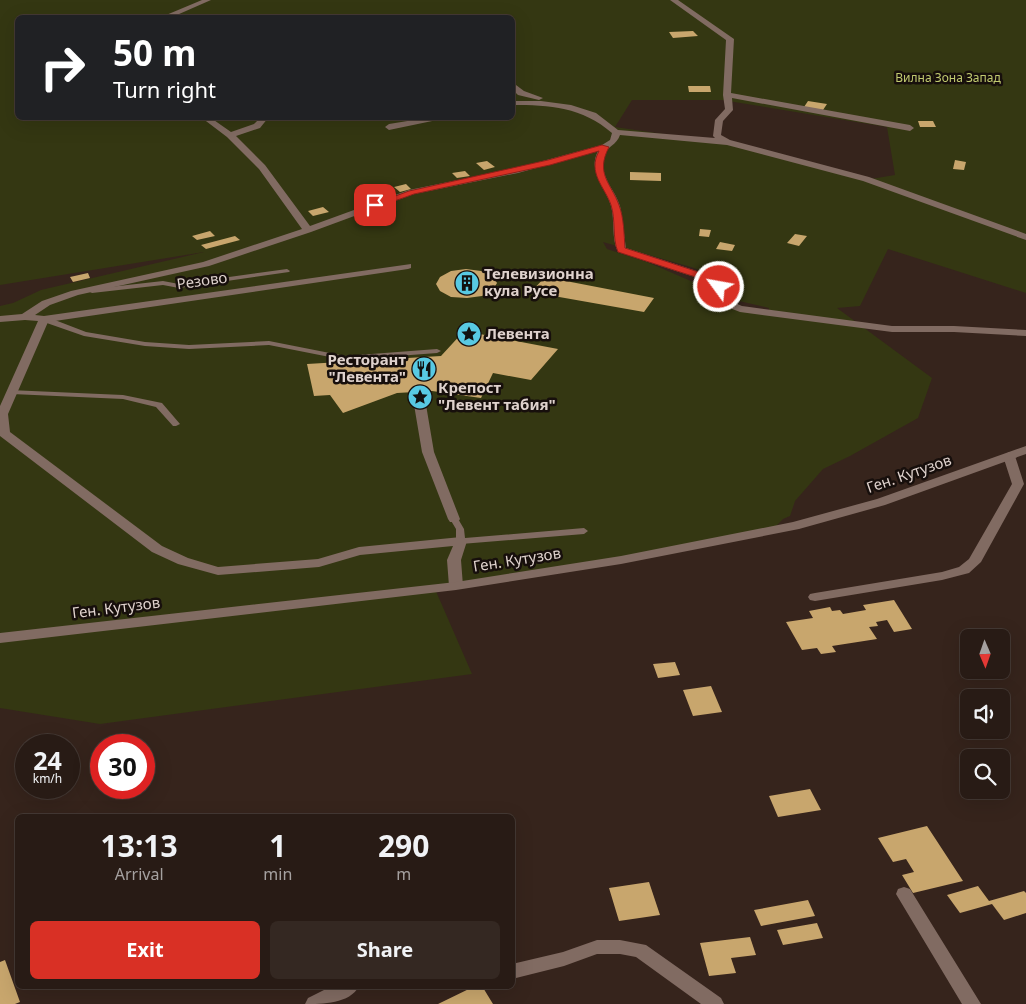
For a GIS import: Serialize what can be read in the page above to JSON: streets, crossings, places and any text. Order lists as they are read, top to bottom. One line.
{"streets":{"street":["Резово","Ген. Кутузов"]},"parks":["Вилна Зона Запад"],"places":{"building":["Телевизионна кула Русе"],"place":["Левента","Крепост \"Левент табия\""],"restaurant":["Ресторант \"Левента\""]},"north":"bottom","page":{"turn":["50 m","Turn right"],"speed":"24 km/h","limit":"30","eta":["13:13","Arrival","1","min","290","m"],"buttons":["Exit","Share"]}}
